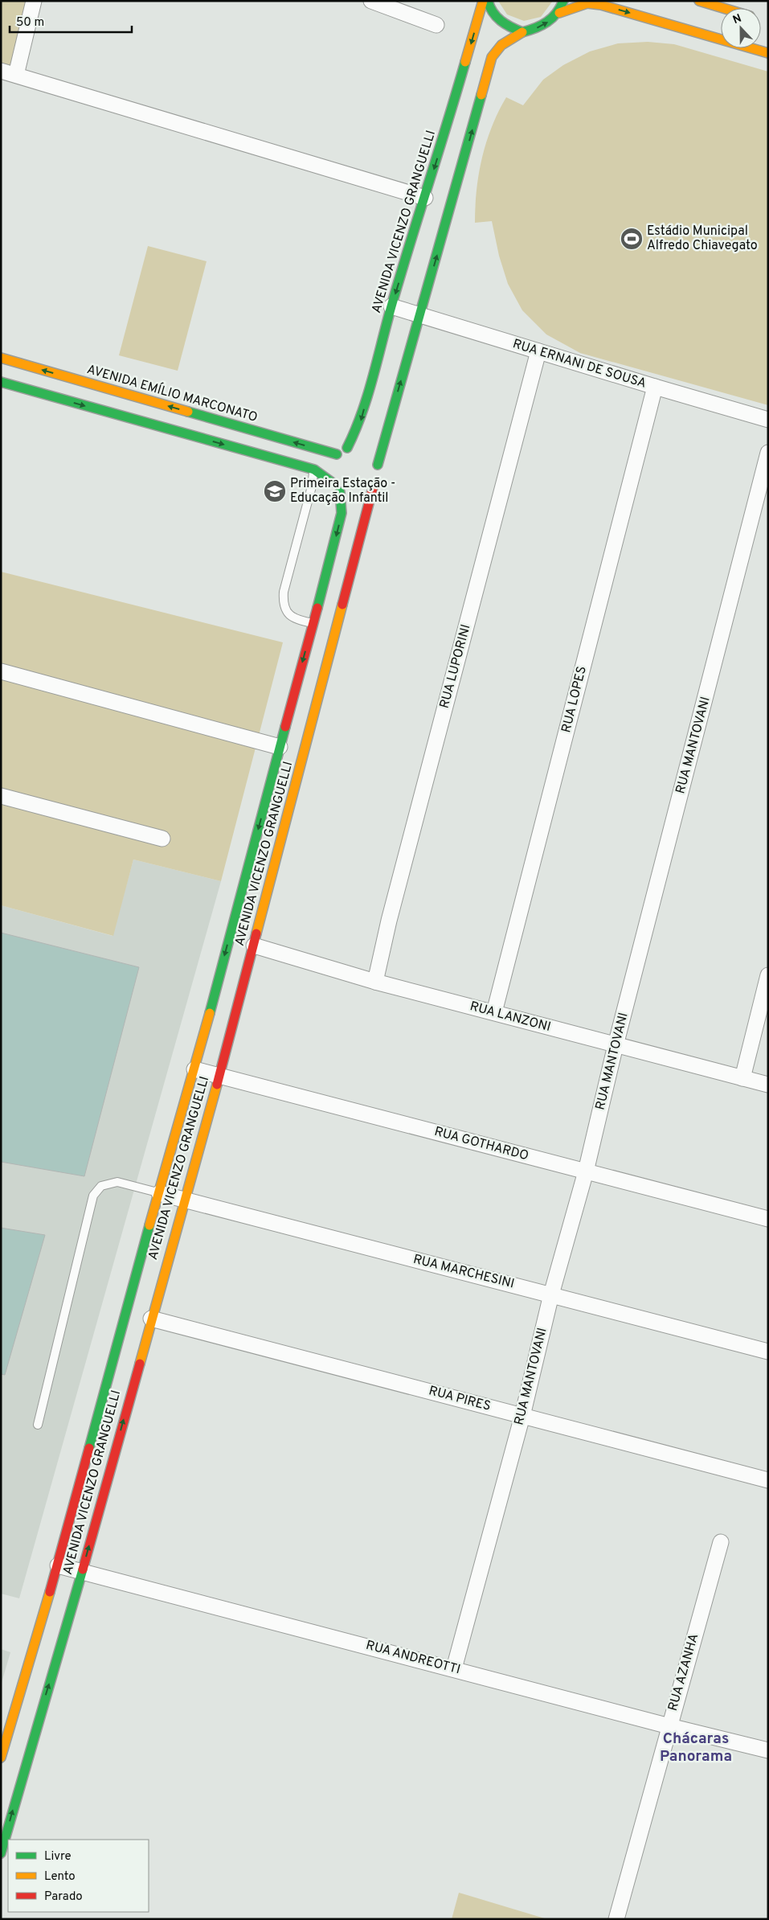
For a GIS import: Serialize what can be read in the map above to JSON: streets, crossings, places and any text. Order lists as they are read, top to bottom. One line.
{"streets":{"street":["AVENIDA VICENZO GRANGUELLI","RUA ERNANI DE SOUSA","AVENIDA EMÍLIO MARCONATO","RUA LUPORINI","RUA LOPES","RUA MANTOVANI","RUA LANZONI","RUA GOTHARDO","RUA MARCHESINI","RUA PIRES","RUA ANDREOTTI","RUA AZANHA"]},"crossings":[["AVENIDA VICENZO GRANGUELLI","RUA ERNANI DE SOUSA"],["AVENIDA VICENZO GRANGUELLI","AVENIDA EMÍLIO MARCONATO"],["AVENIDA VICENZO GRANGUELLI","RUA LANZONI"],["AVENIDA VICENZO GRANGUELLI","RUA GOTHARDO"],["AVENIDA VICENZO GRANGUELLI","RUA MARCHESINI"],["AVENIDA VICENZO GRANGUELLI","RUA PIRES"],["AVENIDA VICENZO GRANGUELLI","RUA ANDREOTTI"],["RUA ERNANI DE SOUSA","RUA LUPORINI"],["RUA ERNANI DE SOUSA","RUA LOPES"],["RUA LUPORINI","RUA LANZONI"],["RUA LOPES","RUA LANZONI"],["RUA MANTOVANI","RUA LANZONI"],["RUA MANTOVANI","RUA GOTHARDO"],["RUA MANTOVANI","RUA MARCHESINI"],["RUA MANTOVANI","RUA PIRES"],["RUA MANTOVANI","RUA ANDREOTTI"],["RUA ANDREOTTI","RUA AZANHA"]],"districts":["Chácaras Panorama"],"places":{"sports":["Estádio Municipal Alfredo Chiavegato"],"school or university":["Primeira Estação - Educação Infantil"]},"legend":["Livre","Lento","Parado"],"scale_bar":"50 m","north":"top"}
